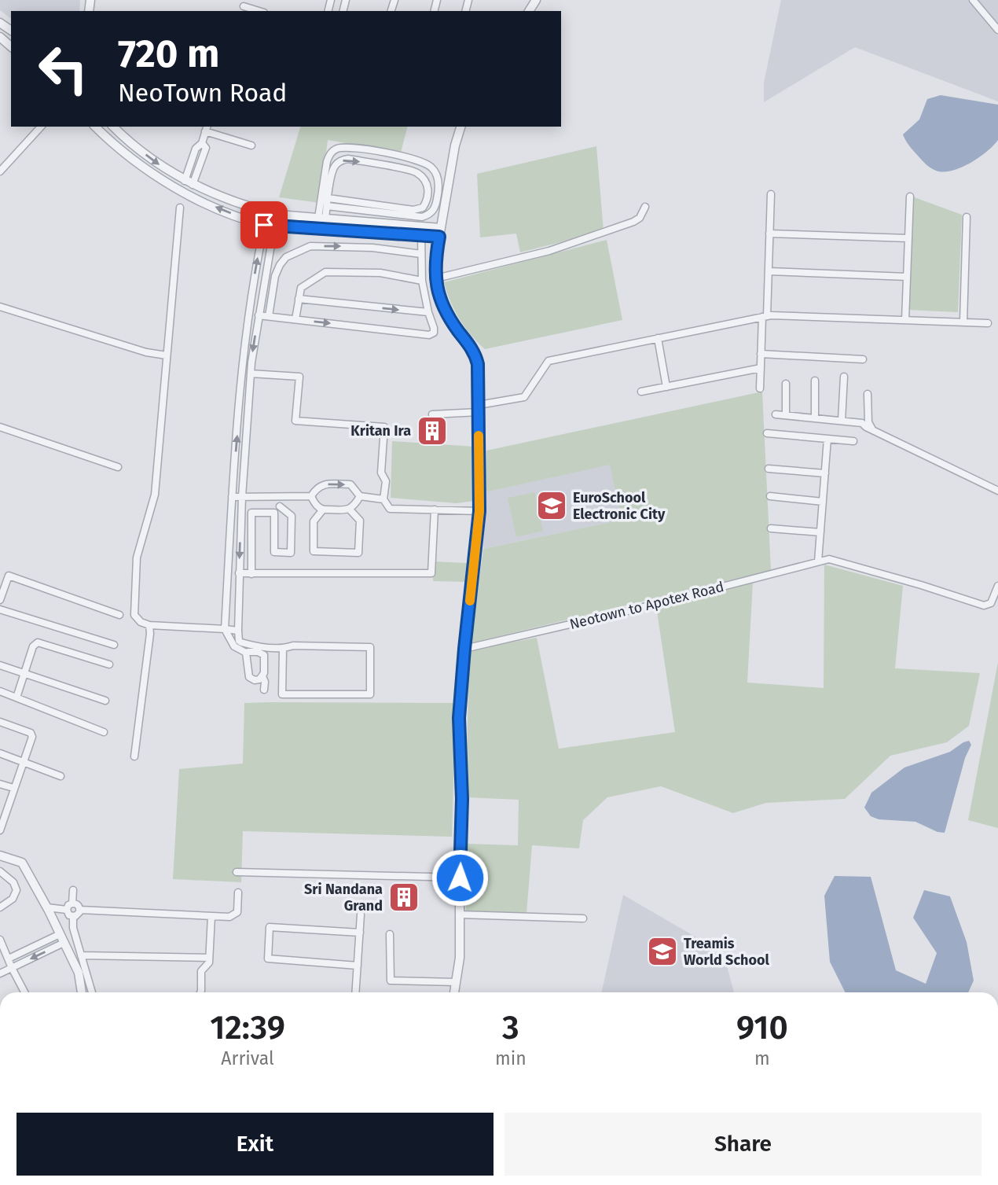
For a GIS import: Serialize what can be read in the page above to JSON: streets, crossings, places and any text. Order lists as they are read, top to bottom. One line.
{"streets":{"street":["Neotown to Apotex Road"]},"places":{"building":["Kritan Ira","Sri Nandana Grand"],"school or university":["EuroSchool Electronic City","Treamis World School"]},"page":{"turn":["720 m","NeoTown Road"],"eta":["12:39","Arrival","3","min","910","m"],"buttons":["Exit","Share"]}}
